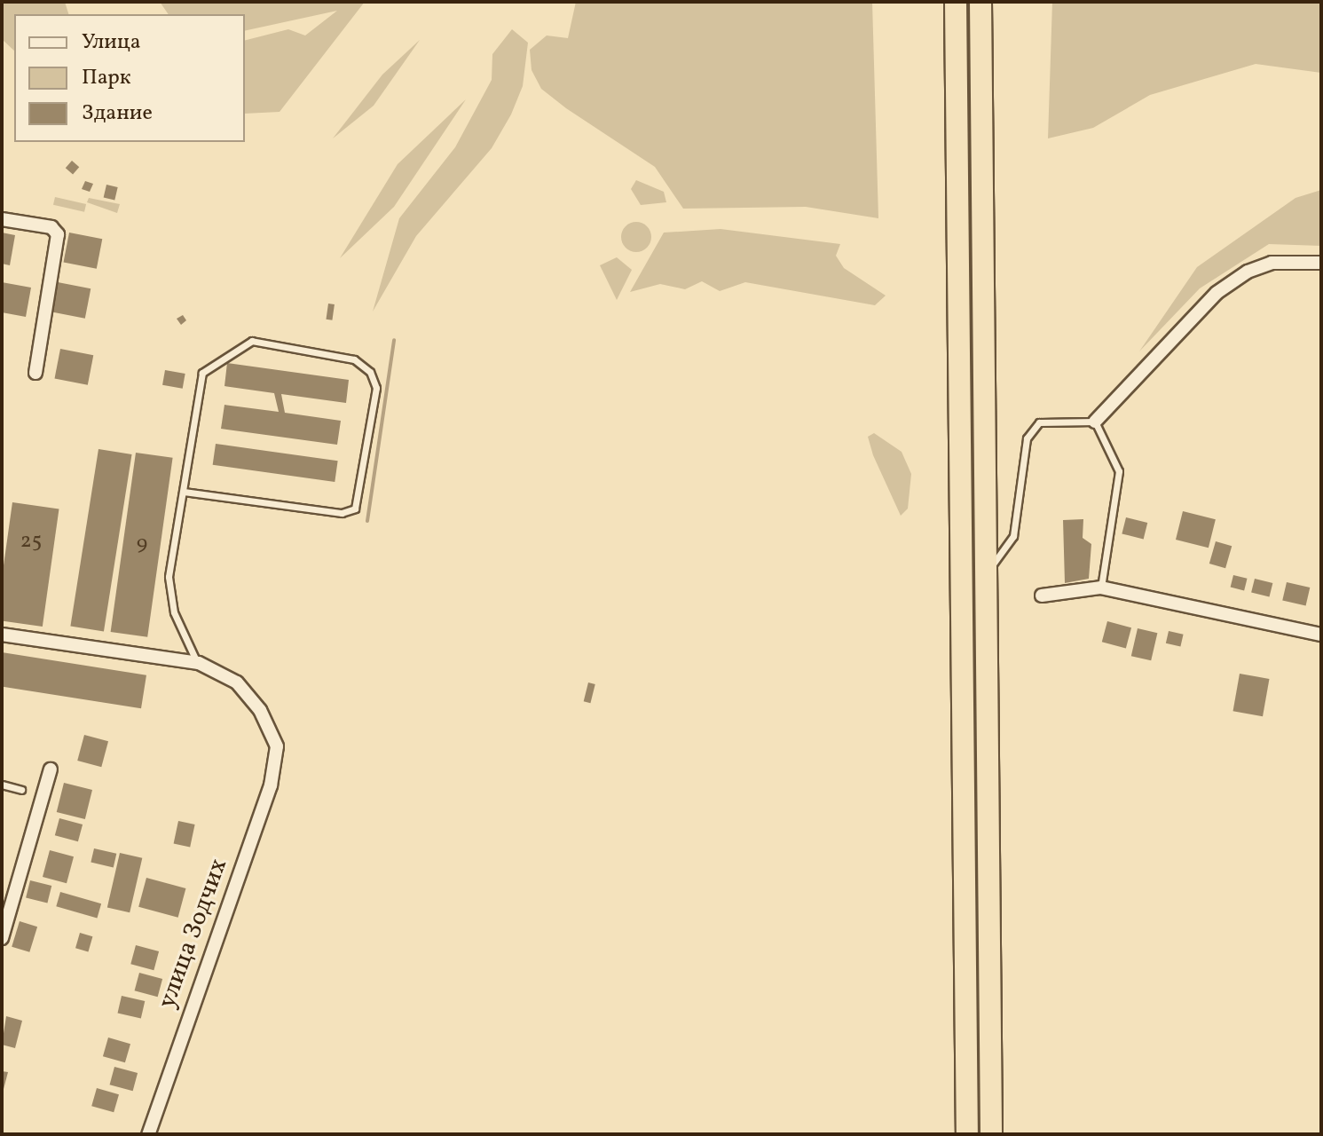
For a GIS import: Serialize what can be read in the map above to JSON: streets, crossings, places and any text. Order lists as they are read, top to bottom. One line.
{"streets":{"street":["улица Зодчих"]},"house_numbers":["25","9"],"legend":["Улица","Парк","Здание"]}
